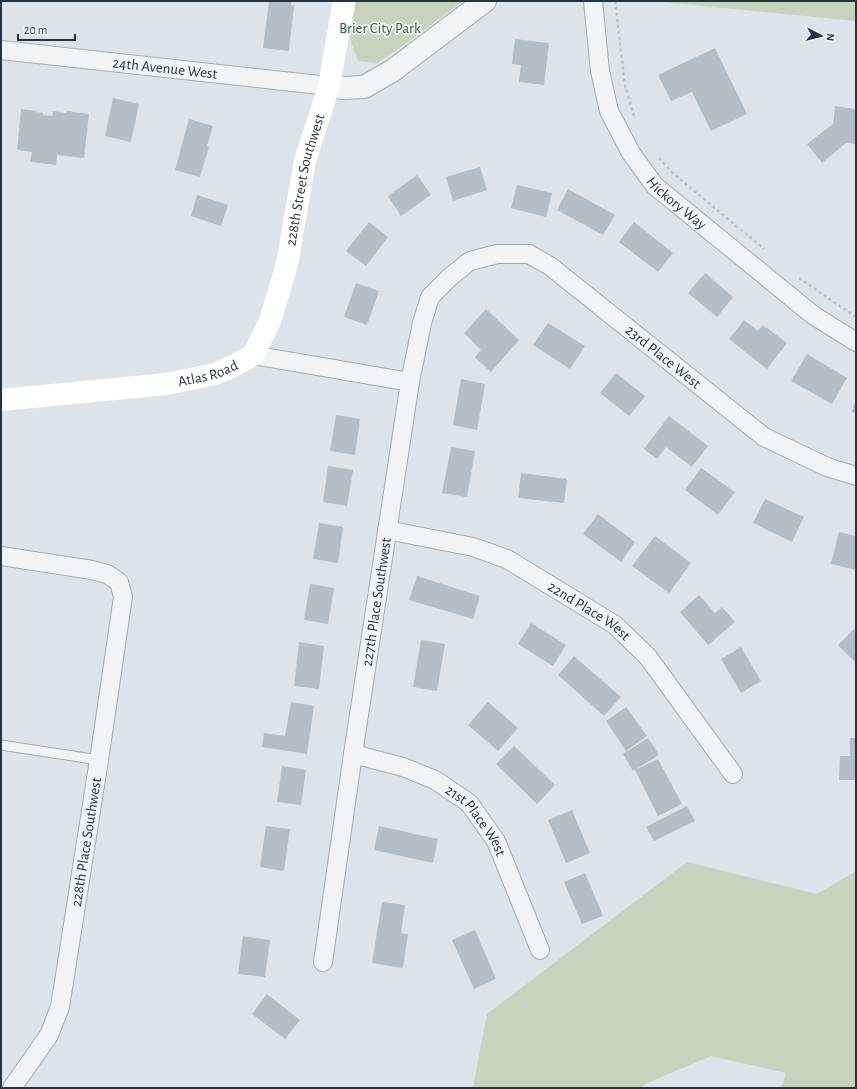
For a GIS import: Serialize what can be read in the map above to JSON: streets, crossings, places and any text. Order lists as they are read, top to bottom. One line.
{"streets":{"main road":["228th Street Southwest","Atlas Road"],"street":["24th Avenue West","Hickory Way","23rd Place West","227th Place Southwest","22nd Place West","21st Place West","228th Place Southwest"]},"crossings":[["24th Avenue West","228th Street Southwest"],["228th Street Southwest","Atlas Road"],["23rd Place West","227th Place Southwest"],["Atlas Road","227th Place Southwest"],["227th Place Southwest","22nd Place West"],["227th Place Southwest","21st Place West"]],"parks":["Brier City Park"],"scale_bar":"20 m","north":"right"}
